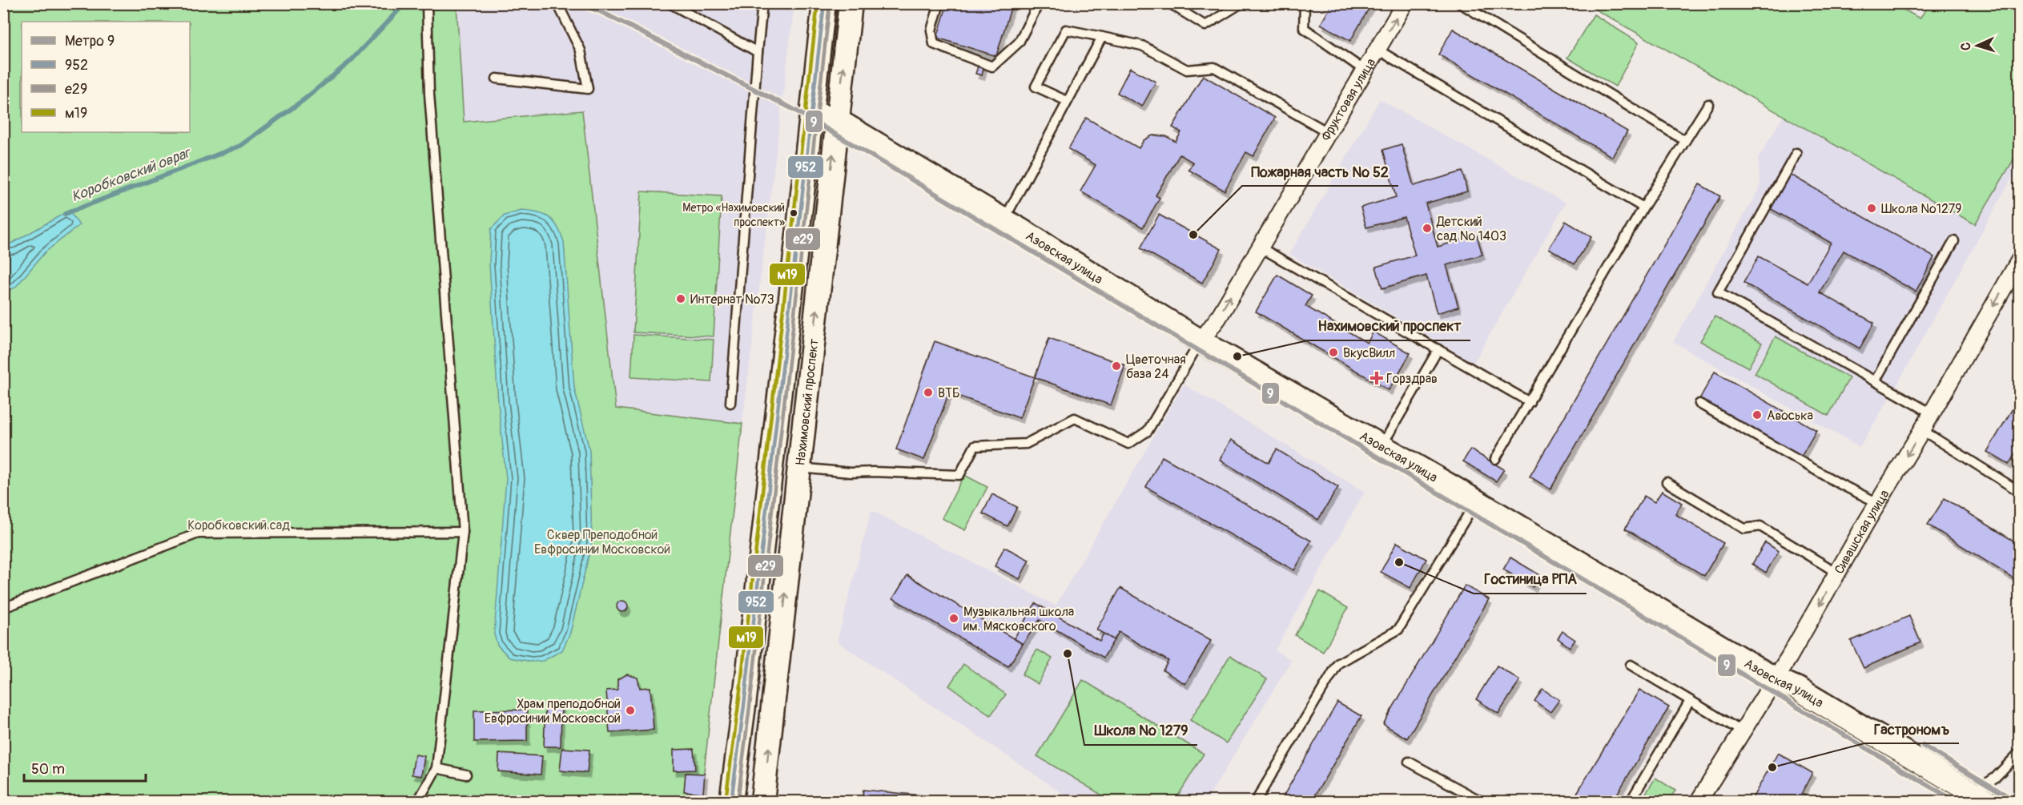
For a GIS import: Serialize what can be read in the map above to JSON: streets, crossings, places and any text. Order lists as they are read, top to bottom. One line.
{"streets":{"main road":["Азовская улица","Нахимовский проспект"],"street":["Фруктовая улица","Сивашская улица"]},"crossings":[["Фруктовая улица","Азовская улица"],["Азовская улица","Нахимовский проспект"],["Азовская улица","Сивашская улица"]],"one_way":["Фруктовая улица","Сивашская улица"],"water":["Коробковский овраг"],"parks":["Коробковский сад","Сквер Преподобной Евфросинии Московской"],"places":{"other":["Школа №1279","Метро «Нахимовский проспект»","Детский сад № 1403","Пожарная часть № 52","Интернат №73","ВкусВилл","Нахимовский проспект","Цветочная база 24","ВТБ","Авоська","Гостиница РПА","Музыкальная школа им. Мясковского","Школа № 1279","Храм преподобной Евфросинии Московской","Гастрономъ"],"health":["Горздрав"]},"lines":["metro line 9","transit line 952","transit line м19","transit line е29"],"legend":["Метро 9","952","е29","м19"],"scale_bar":"50 m","north":"left"}
